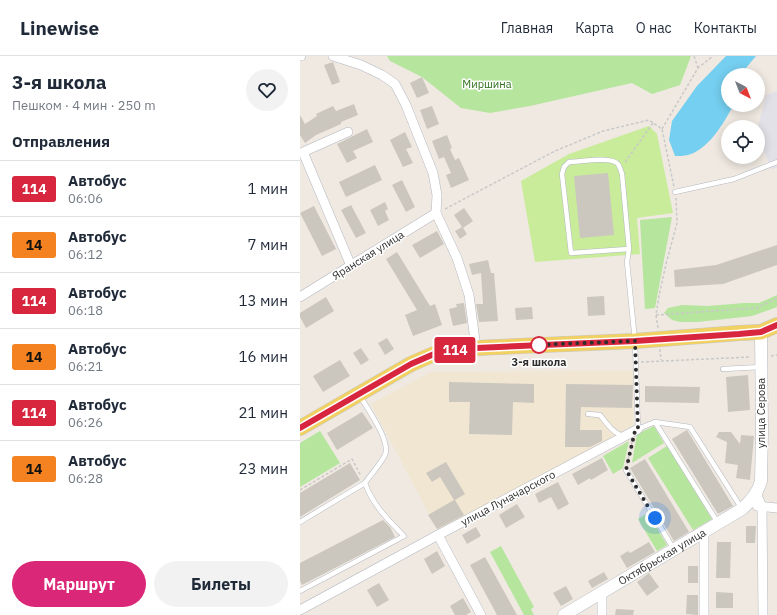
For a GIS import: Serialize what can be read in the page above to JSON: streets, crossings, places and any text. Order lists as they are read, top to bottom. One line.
{"streets":{"street":["Яранская улица","улица Серова","улица Луначарского","Октябрьская улица"]},"crossings":[["улица Серова","Октябрьская улица"]],"parks":["Миршина"],"places":["3-я школа"],"lines":["bus line 114"],"north":"bottom right","page":{"header":"Linewise","nav":["Главная","Карта","О нас","Контакты"],"heading":[["3-я школа","Пешком · 4 мин · 250 m"],"Отправления"],"on_map":"114","list":[{"mark":"114","name":"Автобус","note":"06:06","value":"1 мин"},{"mark":"14","name":"Автобус","note":"06:12","value":"7 мин"},{"mark":"114","name":"Автобус","note":"06:18","value":"13 мин"},{"mark":"14","name":"Автобус","note":"06:21","value":"16 мин"},{"mark":"114","name":"Автобус","note":"06:26","value":"21 мин"},{"mark":"14","name":"Автобус","note":"06:28","value":"23 мин"}],"buttons":["Маршрут","Билеты"]}}
